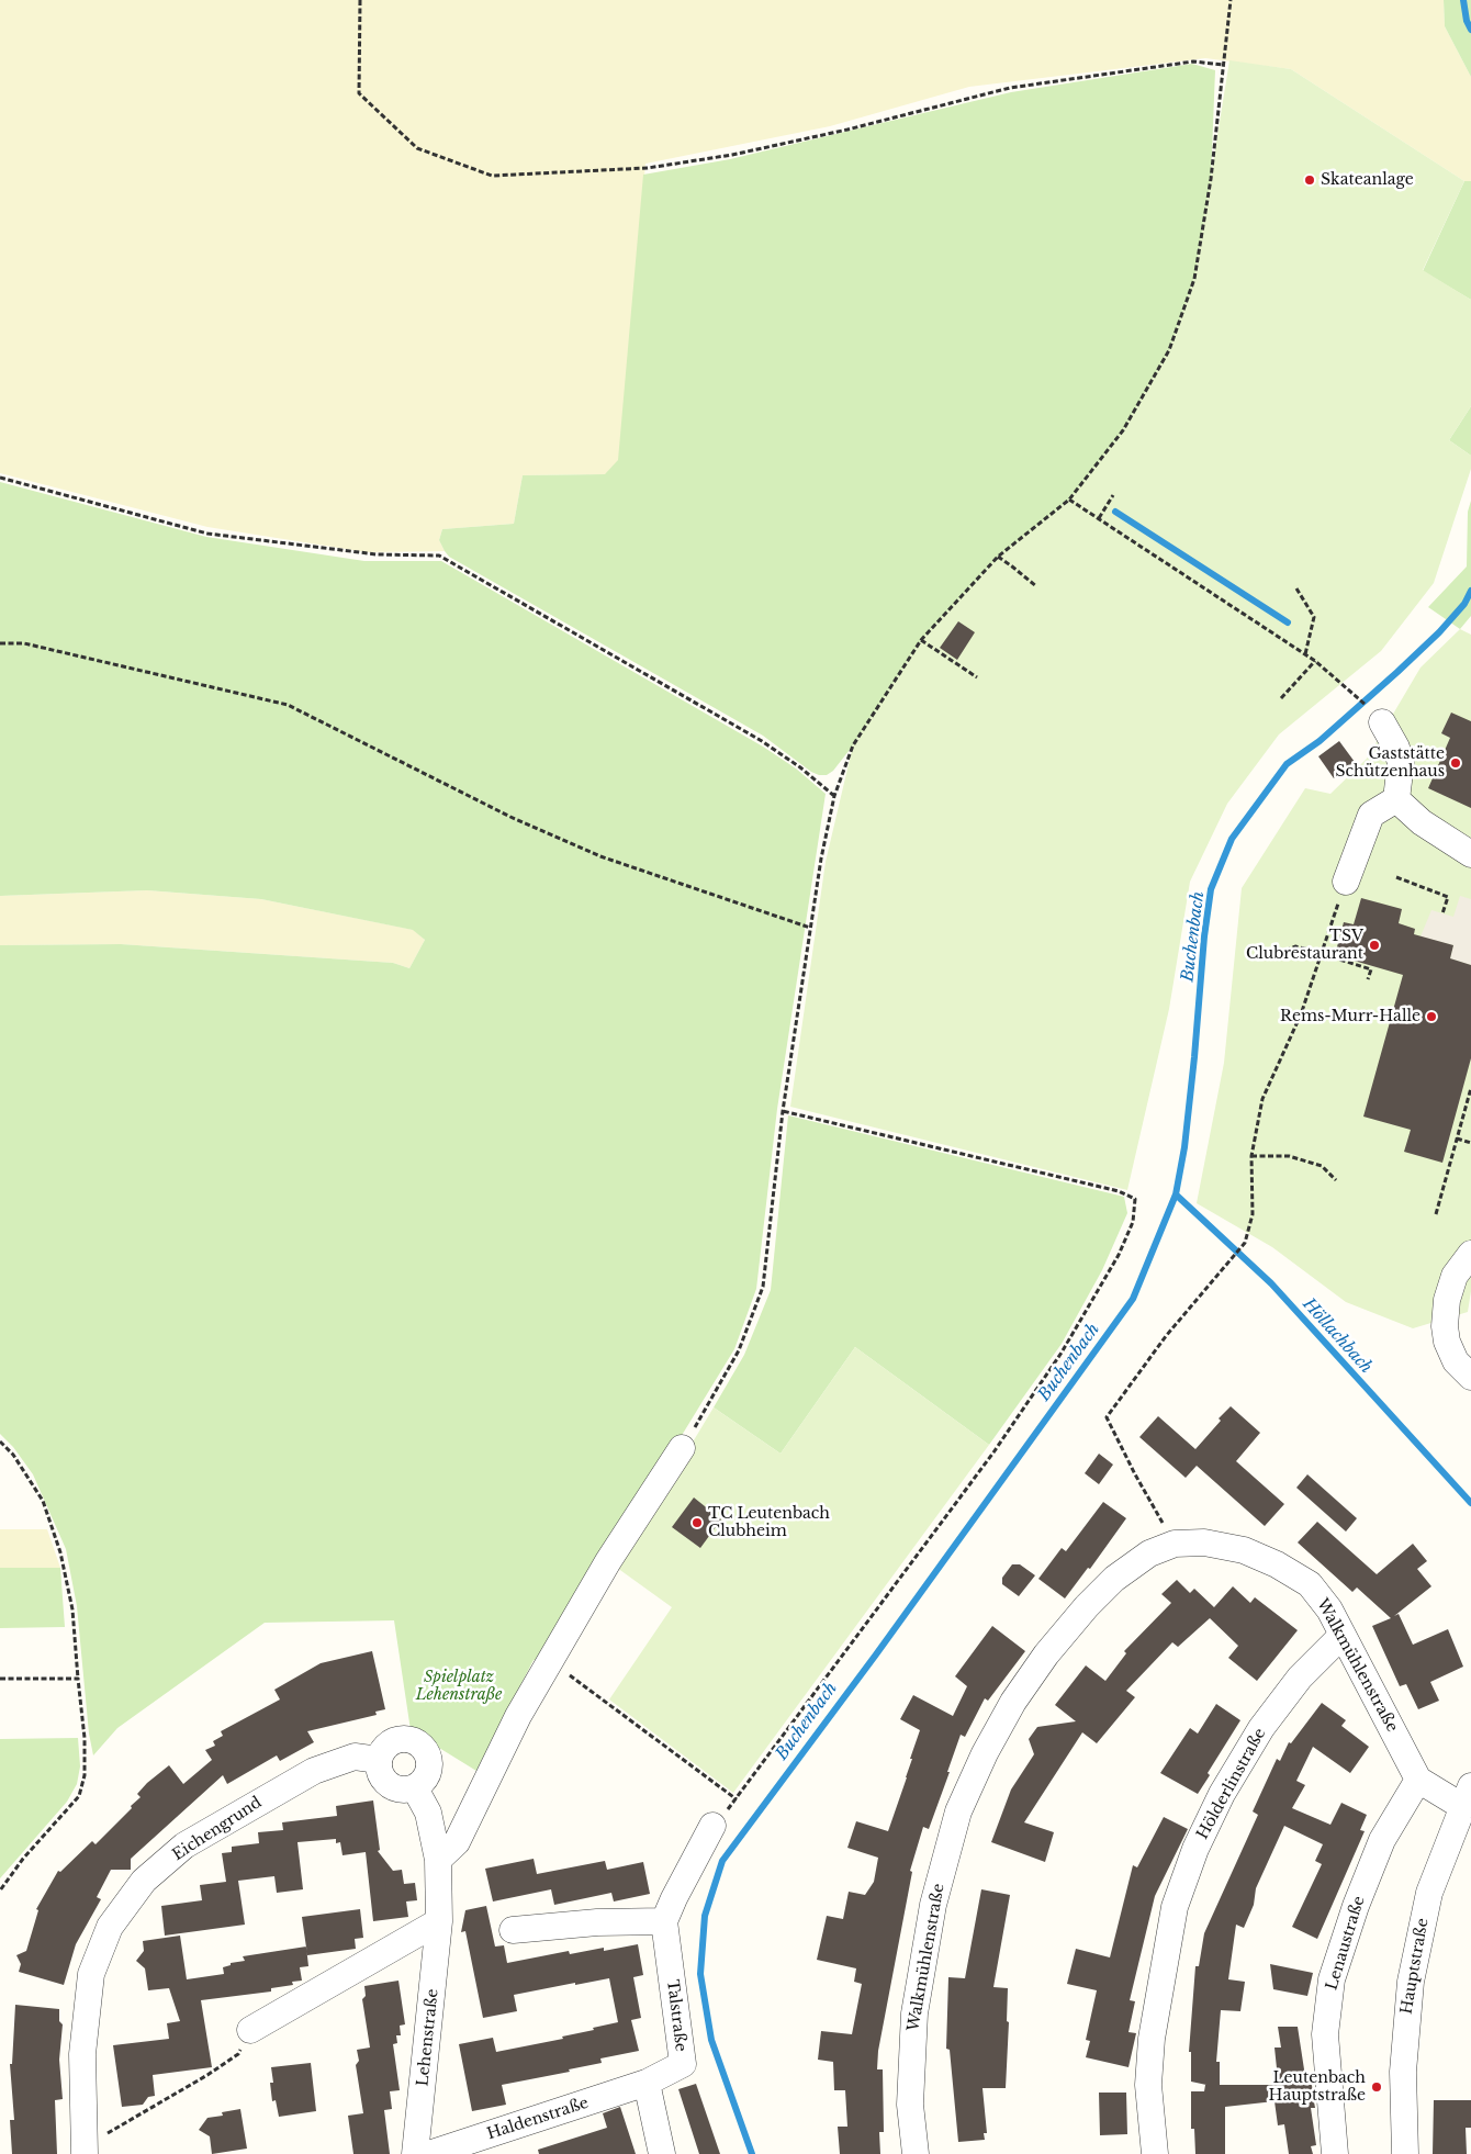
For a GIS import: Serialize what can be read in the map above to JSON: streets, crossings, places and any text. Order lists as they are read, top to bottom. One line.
{"streets":{"street":["Walkmühlenstraße","Hölderlinstraße","Eichengrund","Lenaustraße","Hauptstraße","Talstraße","Lehenstraße","Haldenstraße"]},"crossings":[["Walkmühlenstraße","Hölderlinstraße"],["Walkmühlenstraße","Lenaustraße"],["Eichengrund","Lehenstraße"],["Talstraße","Haldenstraße"]],"water":["Buchenbach","Höllachbach"],"parks":["Spielplatz Lehenstraße"],"places":["Skateanlage","Gaststätte Schützenhaus","TSV Clubrestaurant","Rems-Murr-Halle","TC Leutenbach Clubheim","Leutenbach Hauptstraße"]}
